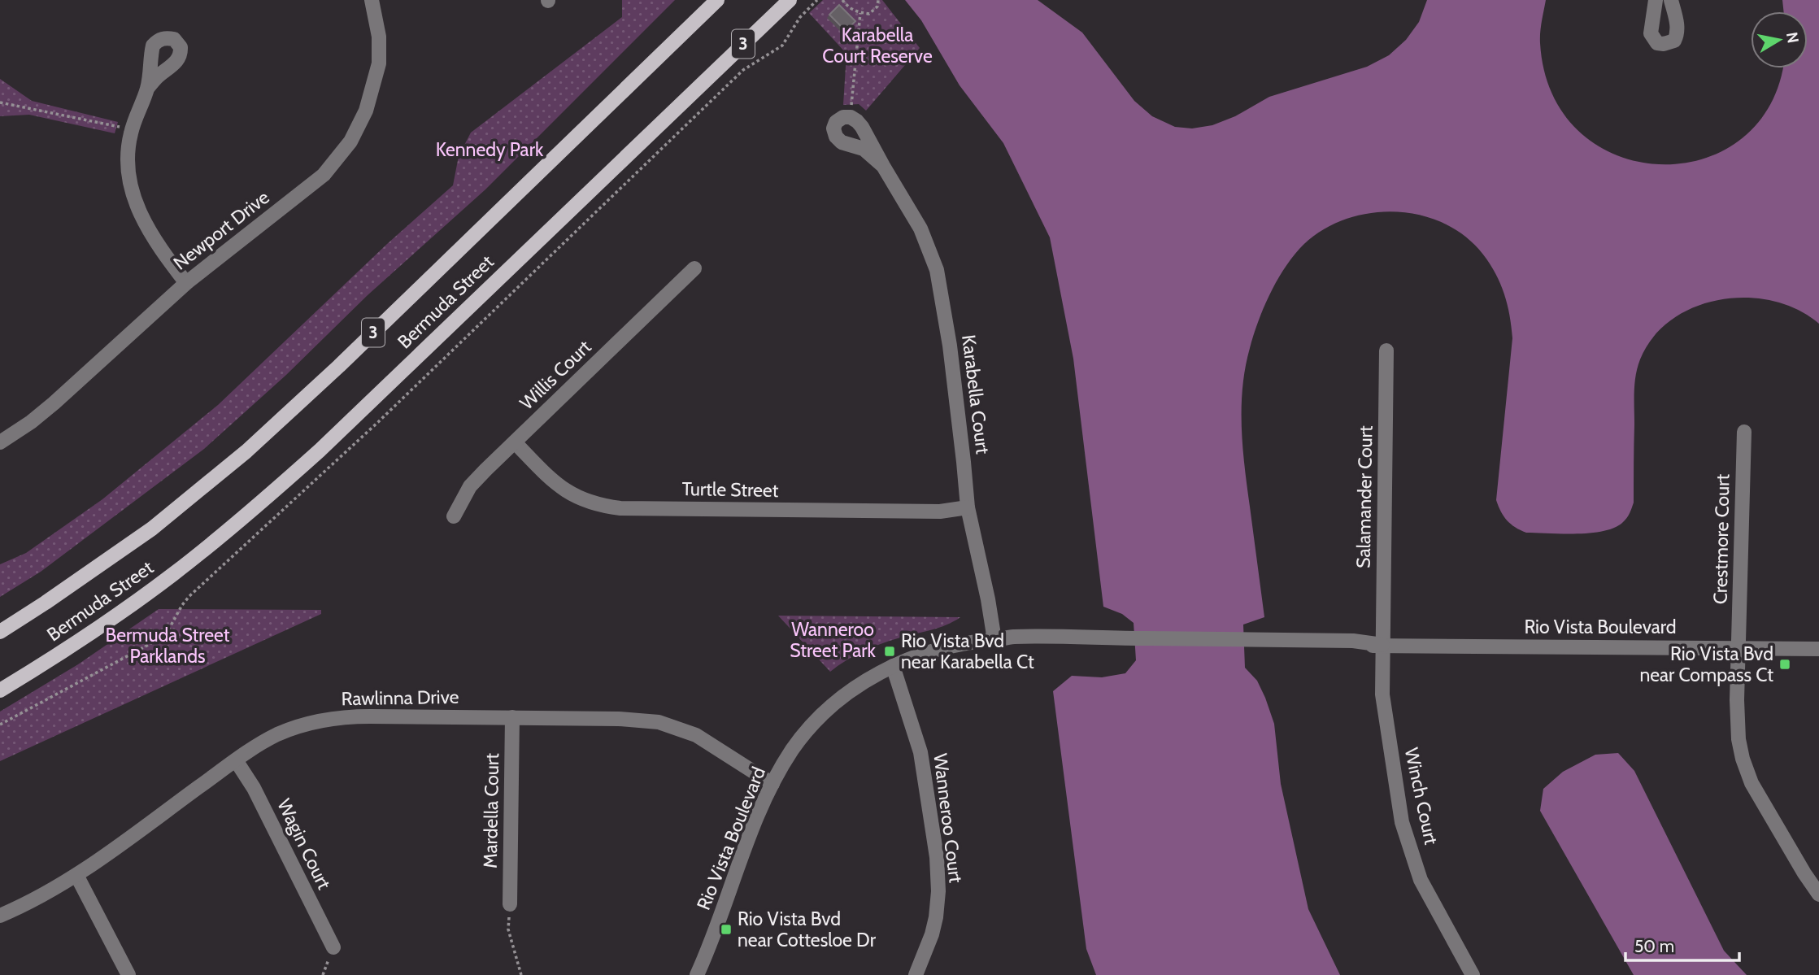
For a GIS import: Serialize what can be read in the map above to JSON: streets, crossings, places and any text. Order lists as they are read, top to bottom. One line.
{"streets":{"main road":["3","Bermuda Street"],"street":["Newport Drive","Willis Court","Karabella Court","Turtle Street","Salamander Court","Crestmore Court","Rio Vista Boulevard","Rawlinna Drive","Winch Court","Mardella Court","Wanneroo Court","Wagin Court"]},"crossings":[["Willis Court","Turtle Street"],["Karabella Court","Turtle Street"],["Karabella Court","Rio Vista Boulevard"],["Salamander Court","Rio Vista Boulevard"],["Salamander Court","Winch Court"],["Crestmore Court","Rio Vista Boulevard"],["Rio Vista Boulevard","Rawlinna Drive"],["Rio Vista Boulevard","Winch Court"],["Rio Vista Boulevard","Wanneroo Court"],["Rawlinna Drive","Mardella Court"],["Rawlinna Drive","Wagin Court"]],"parks":["Karabella Court Reserve","Kennedy Park","Wanneroo Street Park","Bermuda Street Parklands"],"places":{"transit":["Rio Vista Bvd near Karabella Ct","Rio Vista Bvd near Compass Ct","Rio Vista Bvd near Cottesloe Dr"]},"scale_bar":"50 m","north":"right"}
